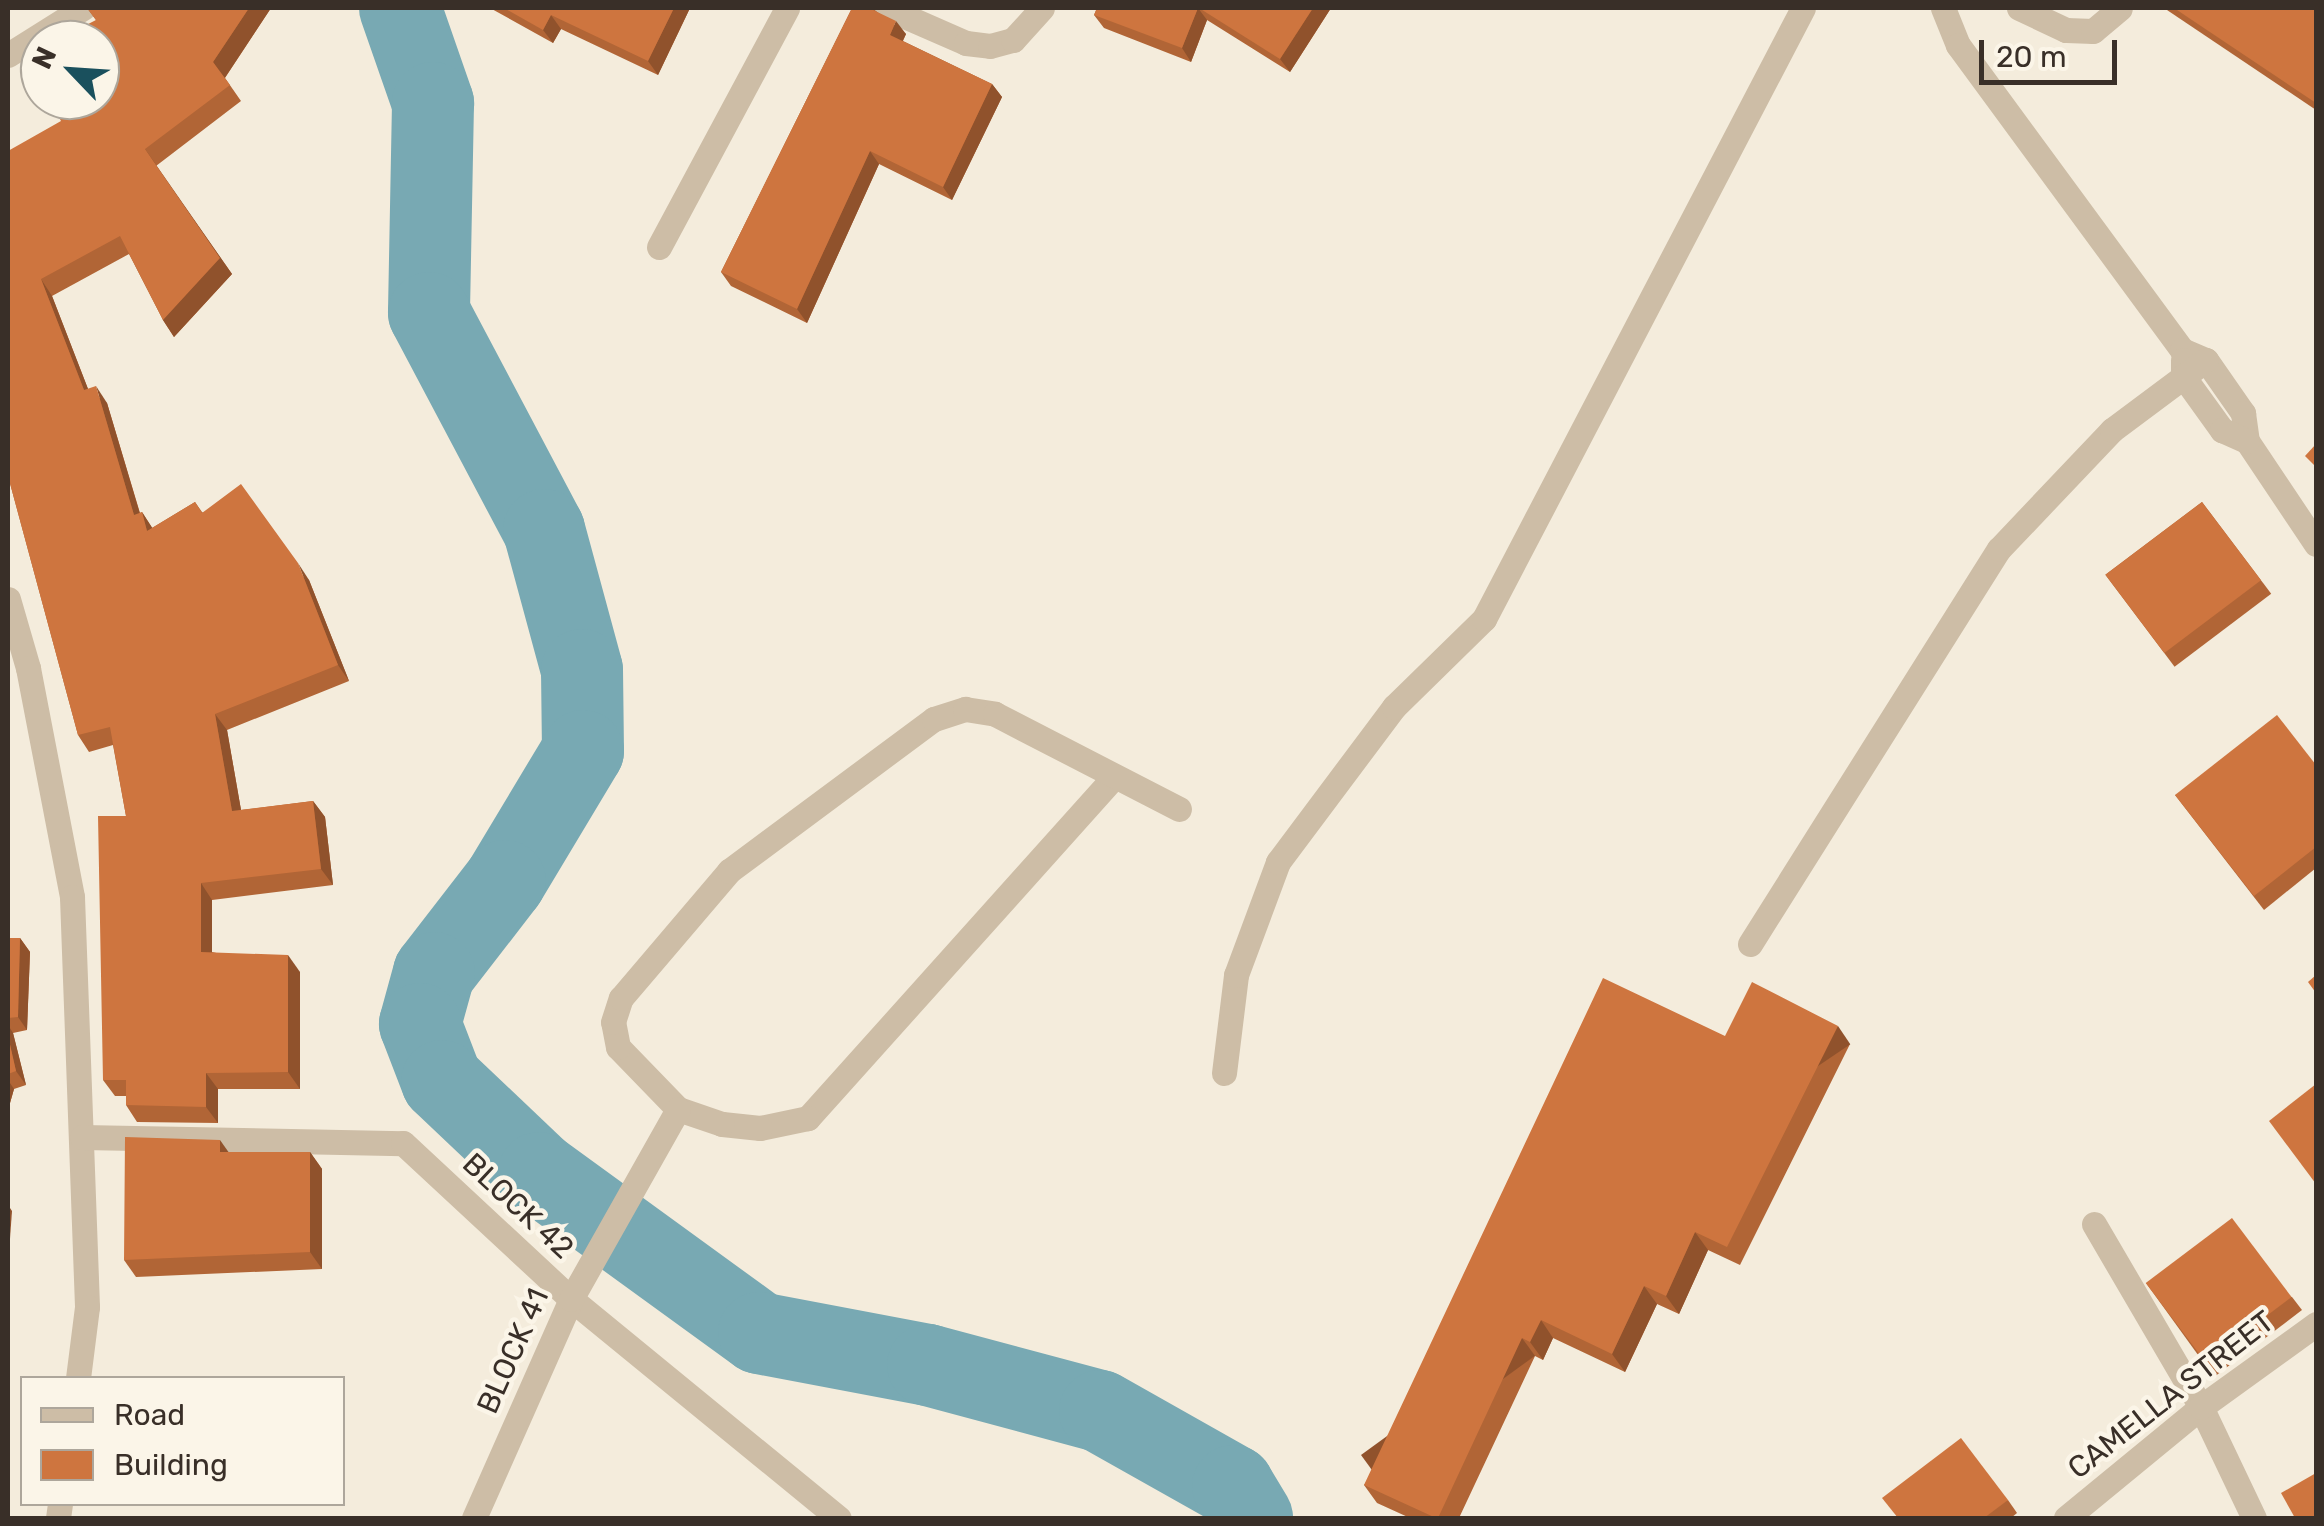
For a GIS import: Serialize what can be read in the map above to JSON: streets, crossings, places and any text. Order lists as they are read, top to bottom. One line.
{"streets":{"street":["BLOCK 42","BLOCK 41","CAMELLA STREET"]},"crossings":[["BLOCK 42","BLOCK 41"]],"legend":["Road","Building"],"scale_bar":"20 m","north":"top left"}
